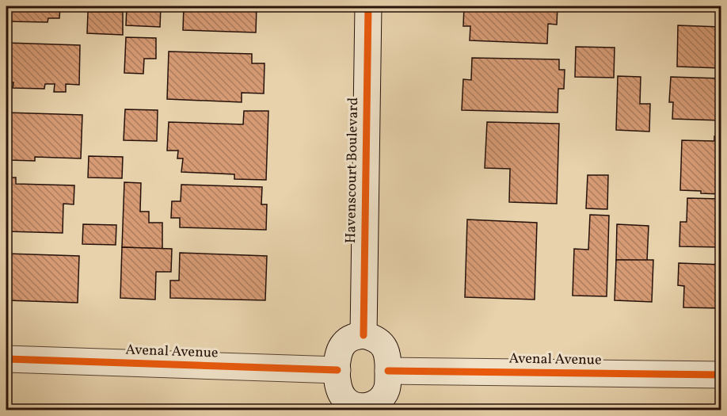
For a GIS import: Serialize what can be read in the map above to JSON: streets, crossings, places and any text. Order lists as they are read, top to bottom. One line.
{"streets":{"street":["Havenscourt Boulevard","Avenal Avenue"]},"crossings":[["Havenscourt Boulevard","Avenal Avenue"]]}
